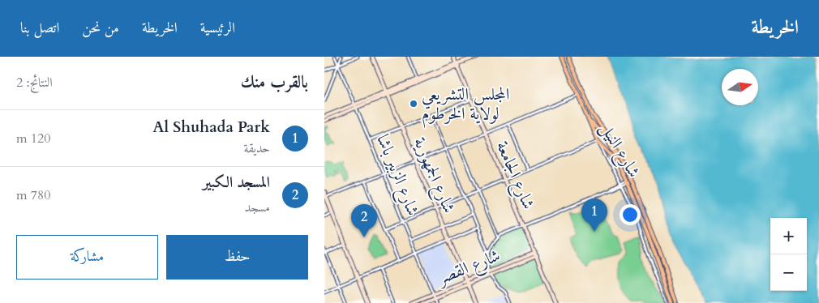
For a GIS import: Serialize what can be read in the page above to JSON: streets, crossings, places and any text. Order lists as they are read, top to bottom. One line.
{"streets":{"main road":["شارع النيل","شارع الجمهورية","شارع الجامعة","شارع القصر"],"street":["شارع الزبير باشا"]},"crossings":[["شارع الزبير باشا","شارع القصر"],["شارع الجمهورية","شارع القصر"],["شارع الجامعة","شارع القصر"]],"places":["المجلس التشريعي لولاية الخرطوم"],"north":"right","page":{"header":"الخريطة","nav":["الرئيسية","الخريطة","من نحن","اتصل بنا"],"heading":["بالقرب منك","النتائج: 2"],"list":[{"mark":"1","name":"Al Shuhada Park","note":"حديقة","value":"120 m"},{"mark":"2","name":"المسجد الكبير","note":"مسجد","value":"780 m"}],"pins":["1","2"],"map_buttons":["+","−"],"buttons":["حفظ","مشاركة"]}}
